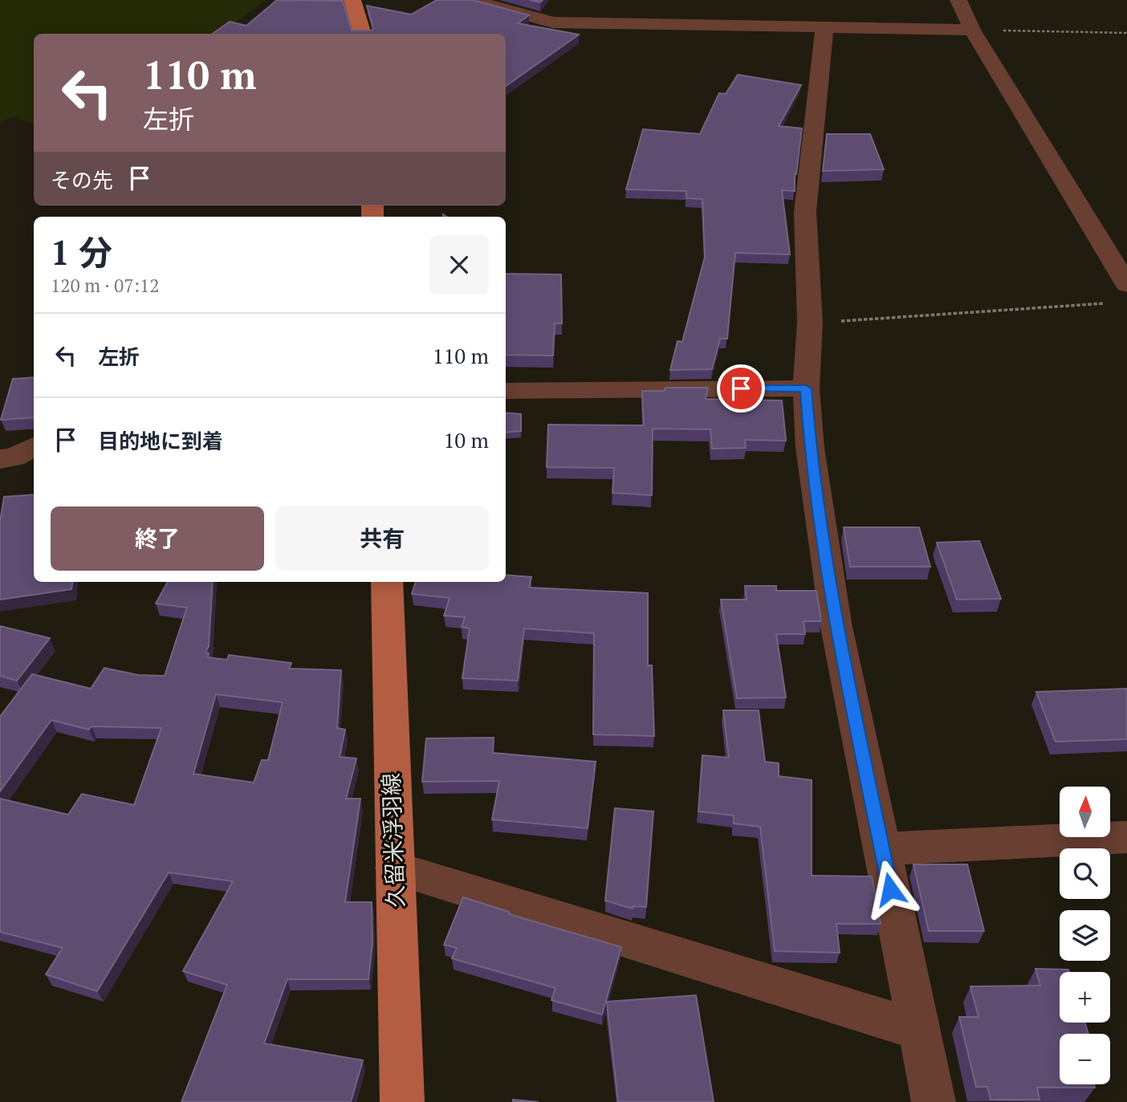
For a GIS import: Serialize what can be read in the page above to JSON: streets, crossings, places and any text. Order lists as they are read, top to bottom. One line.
{"streets":{"main road":["久留米浮羽線"]},"north":"top","page":{"turn":["110 m","左折"],"then":"その先","heading":["1 分","120 m · 07:12"],"list":[{"name":"左折","value":"110 m"},{"name":"目的地に到着","value":"10 m"}],"buttons":["終了","共有"],"map_buttons":["+","−"]}}
